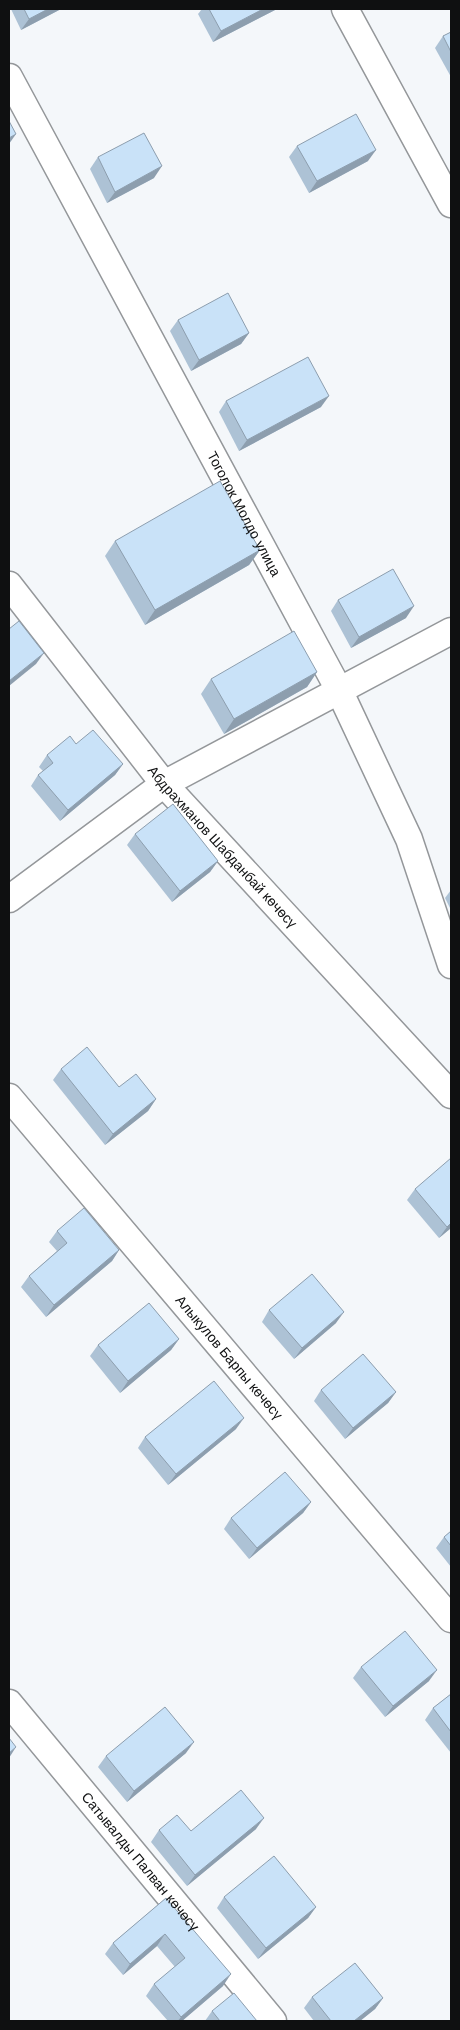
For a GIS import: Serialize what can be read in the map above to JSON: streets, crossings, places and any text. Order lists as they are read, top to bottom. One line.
{"streets":{"street":["Тоголок Молдо улица","Абдрахманов Шабданбай көчөсү","Алыкулов Барпы көчөсү","Сатывалды Палван көчөсү"]}}
